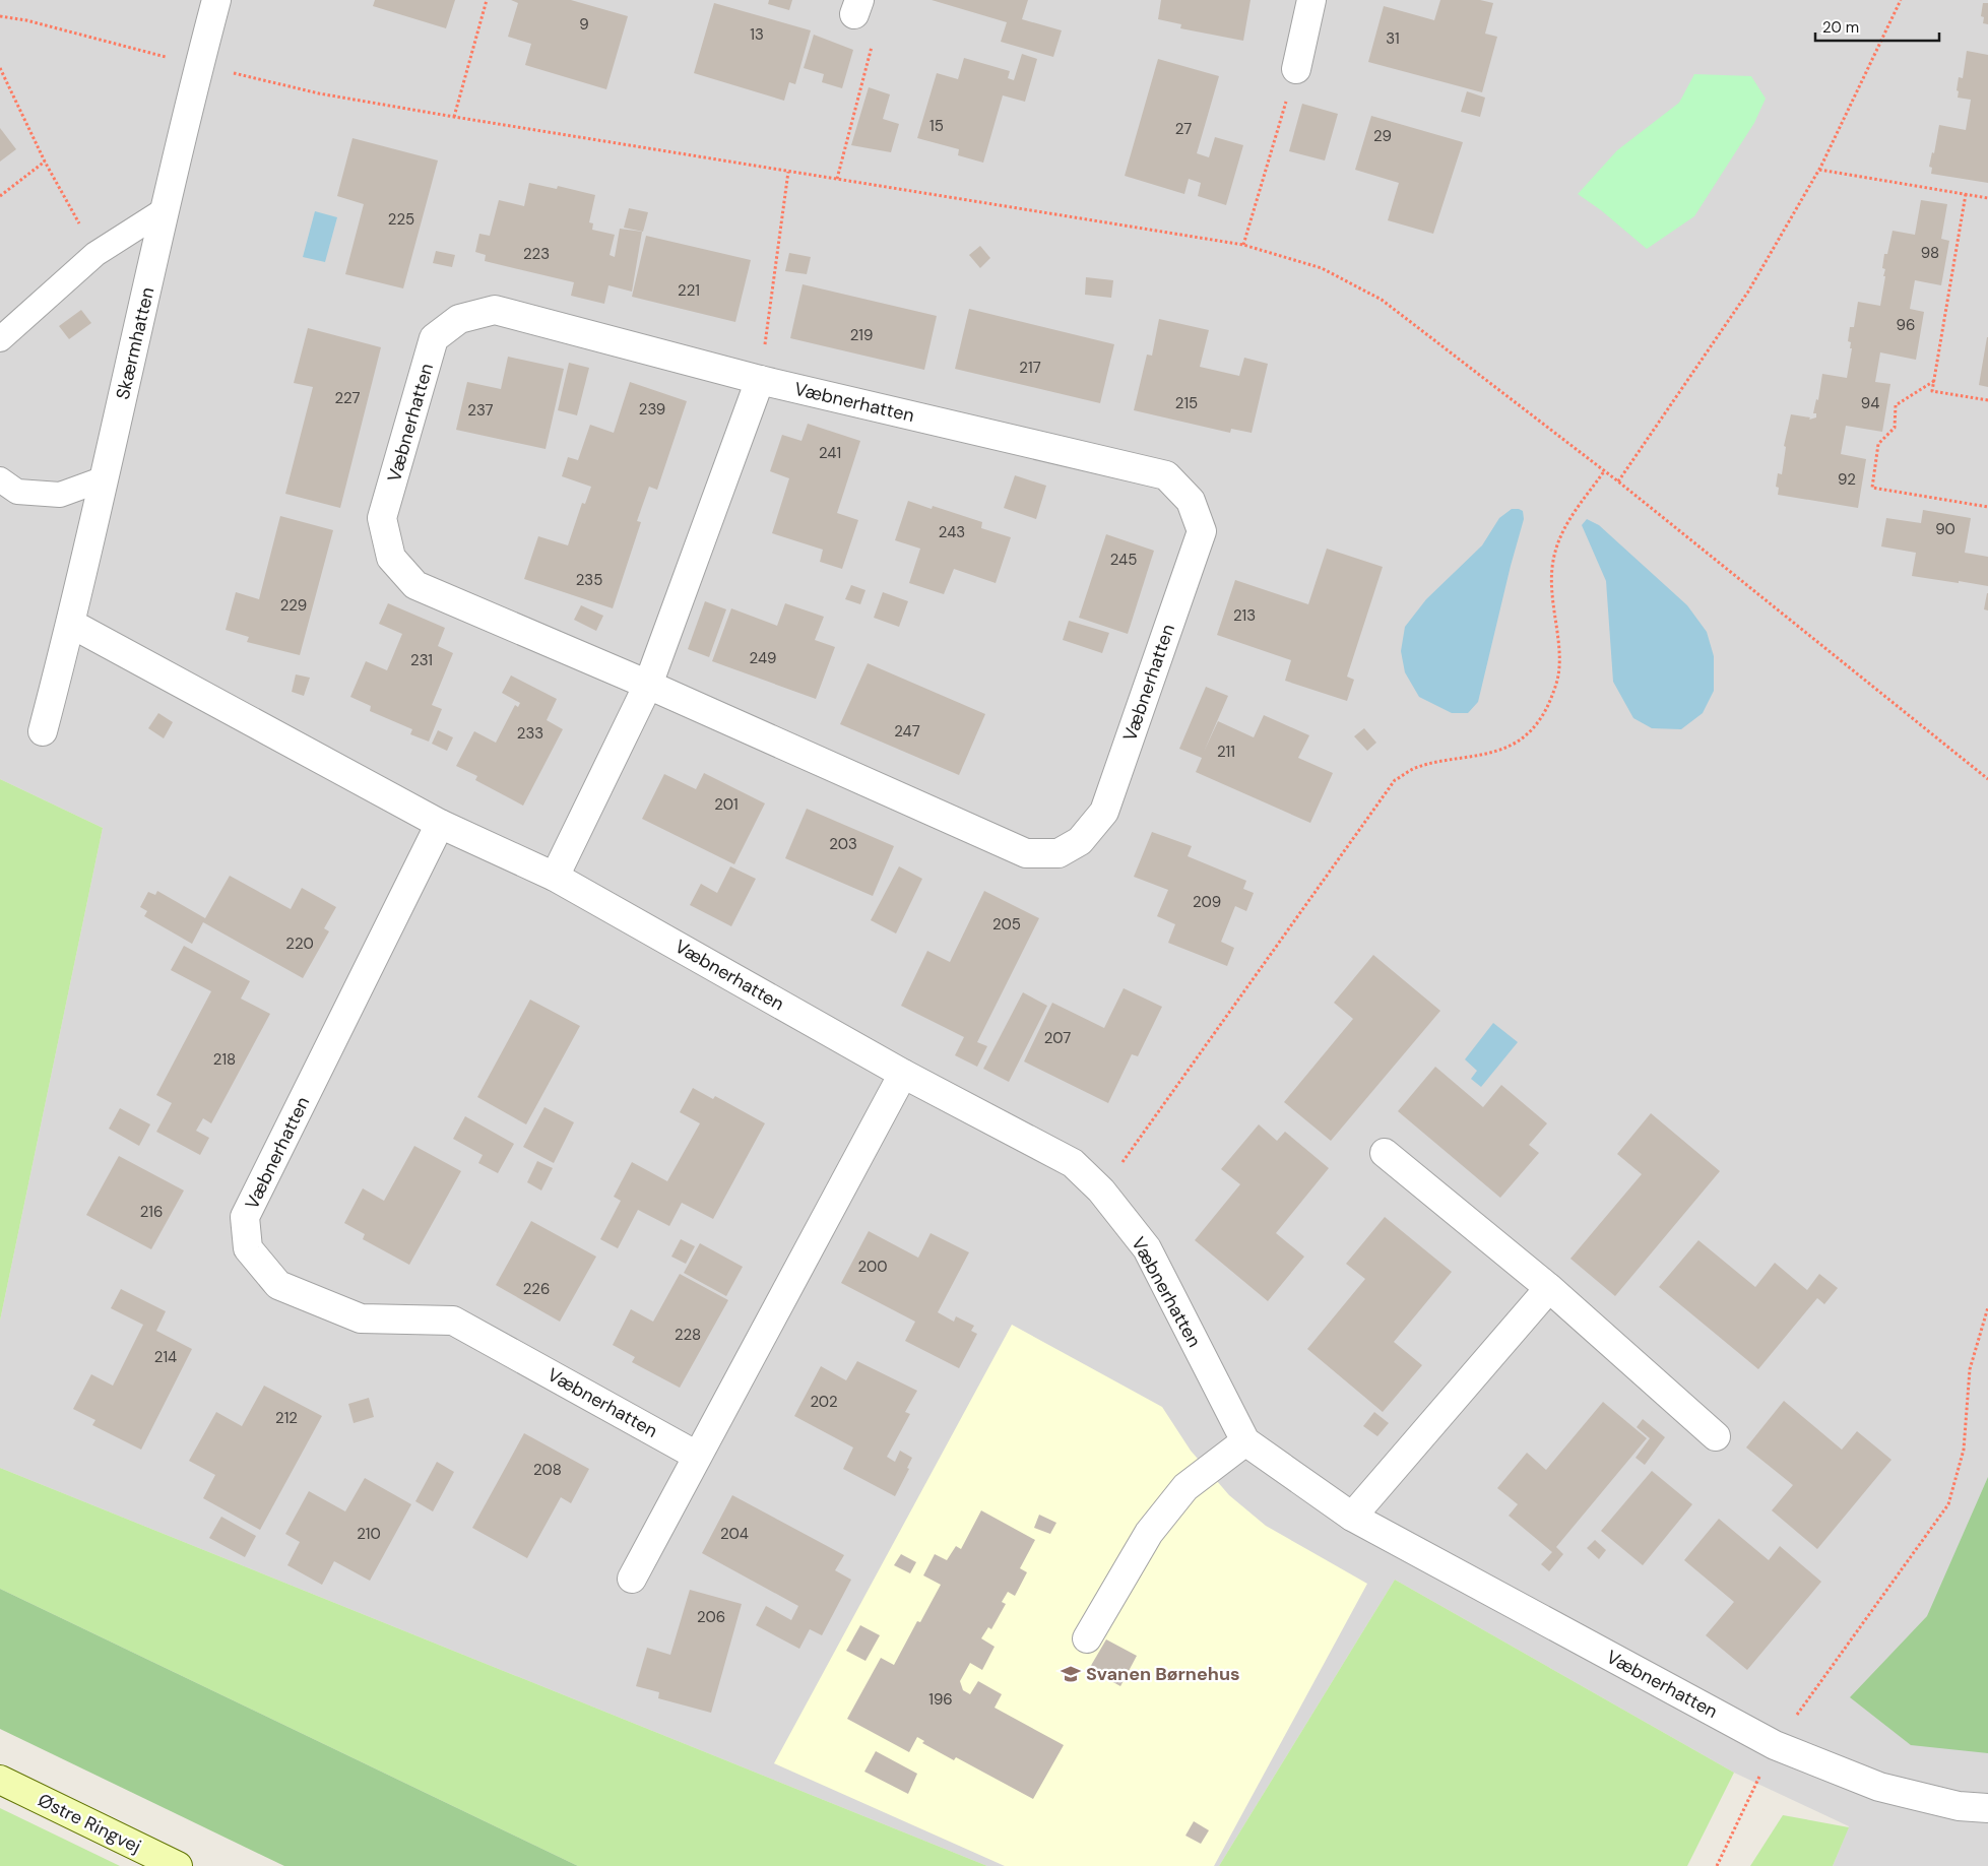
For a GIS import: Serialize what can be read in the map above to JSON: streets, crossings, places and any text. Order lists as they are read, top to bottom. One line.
{"streets":{"main road":["Østre Ringvej"],"street":["Skærmhatten","Væbnerhatten"]},"crossings":[["Skærmhatten","Væbnerhatten"]],"places":{"school or university":["Svanen Børnehus"]},"house_numbers":["9","13","31","15","27","29","225","98","223","221","96","219","217","227","215","94","239","237","241","92","90","243","245","235","229","213","249","231","247","233","211","201","203","209","205","220","207","218","216","200","226","228","214","202","212","208","210","204","206","196"],"scale_bar":"20 m"}
